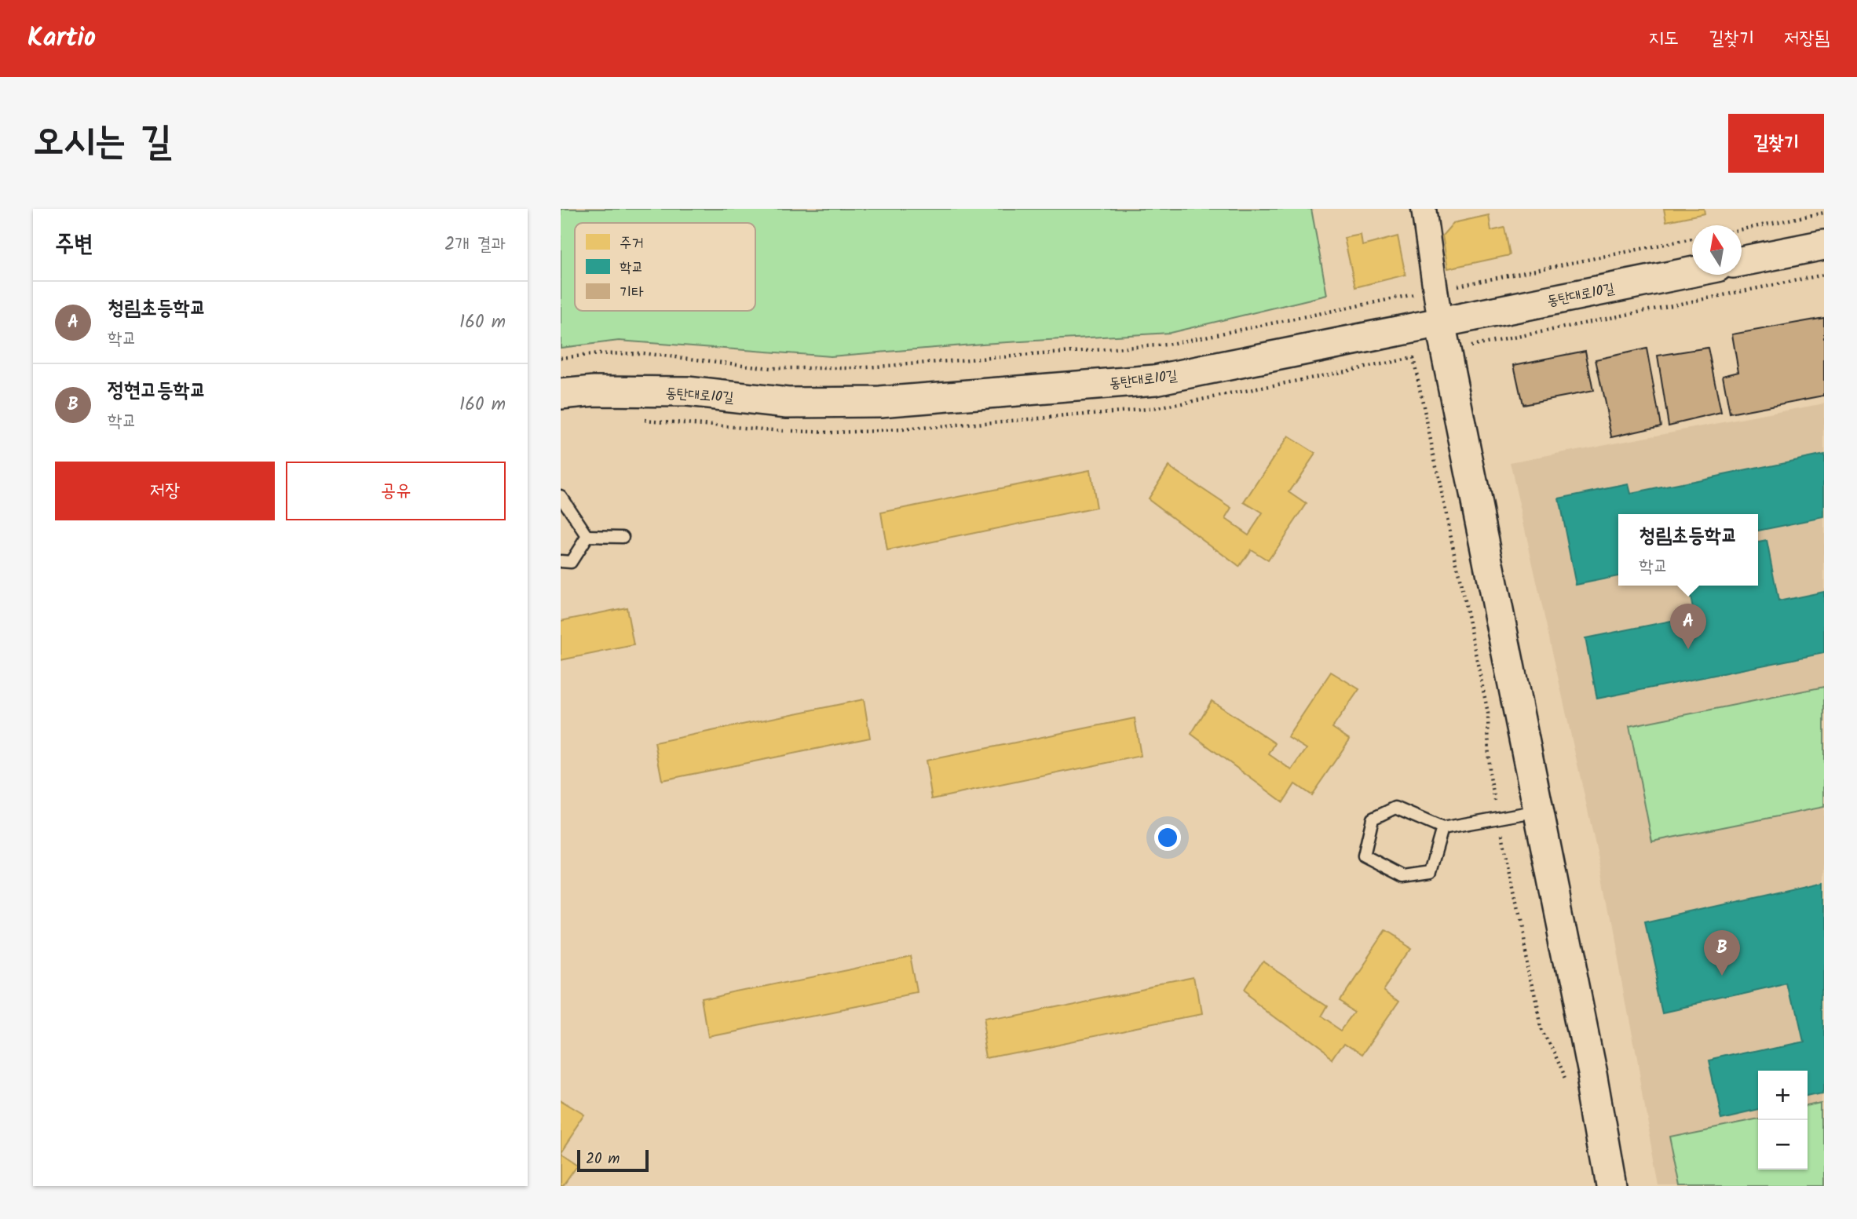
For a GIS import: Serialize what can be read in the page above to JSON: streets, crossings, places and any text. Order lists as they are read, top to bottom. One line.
{"streets":{"street":["동탄대로10길"]},"legend":["주거","학교","기타"],"scale_bar":"20 m","north":"top","page":{"header":"Kartio","nav":["지도","길찾기","저장됨"],"title":"오시는 길","buttons":["길찾기",["저장","공유"]],"heading":["주변","2개 결과"],"list":[{"mark":"A","name":"청림초등학교","note":"학교","value":"160 m"},{"mark":"B","name":"정현고등학교","note":"학교","value":"160 m"}],"popup":["청림초등학교","학교"],"pins":["A","B"],"map_buttons":["+","−"],"scale":"20 m"}}
